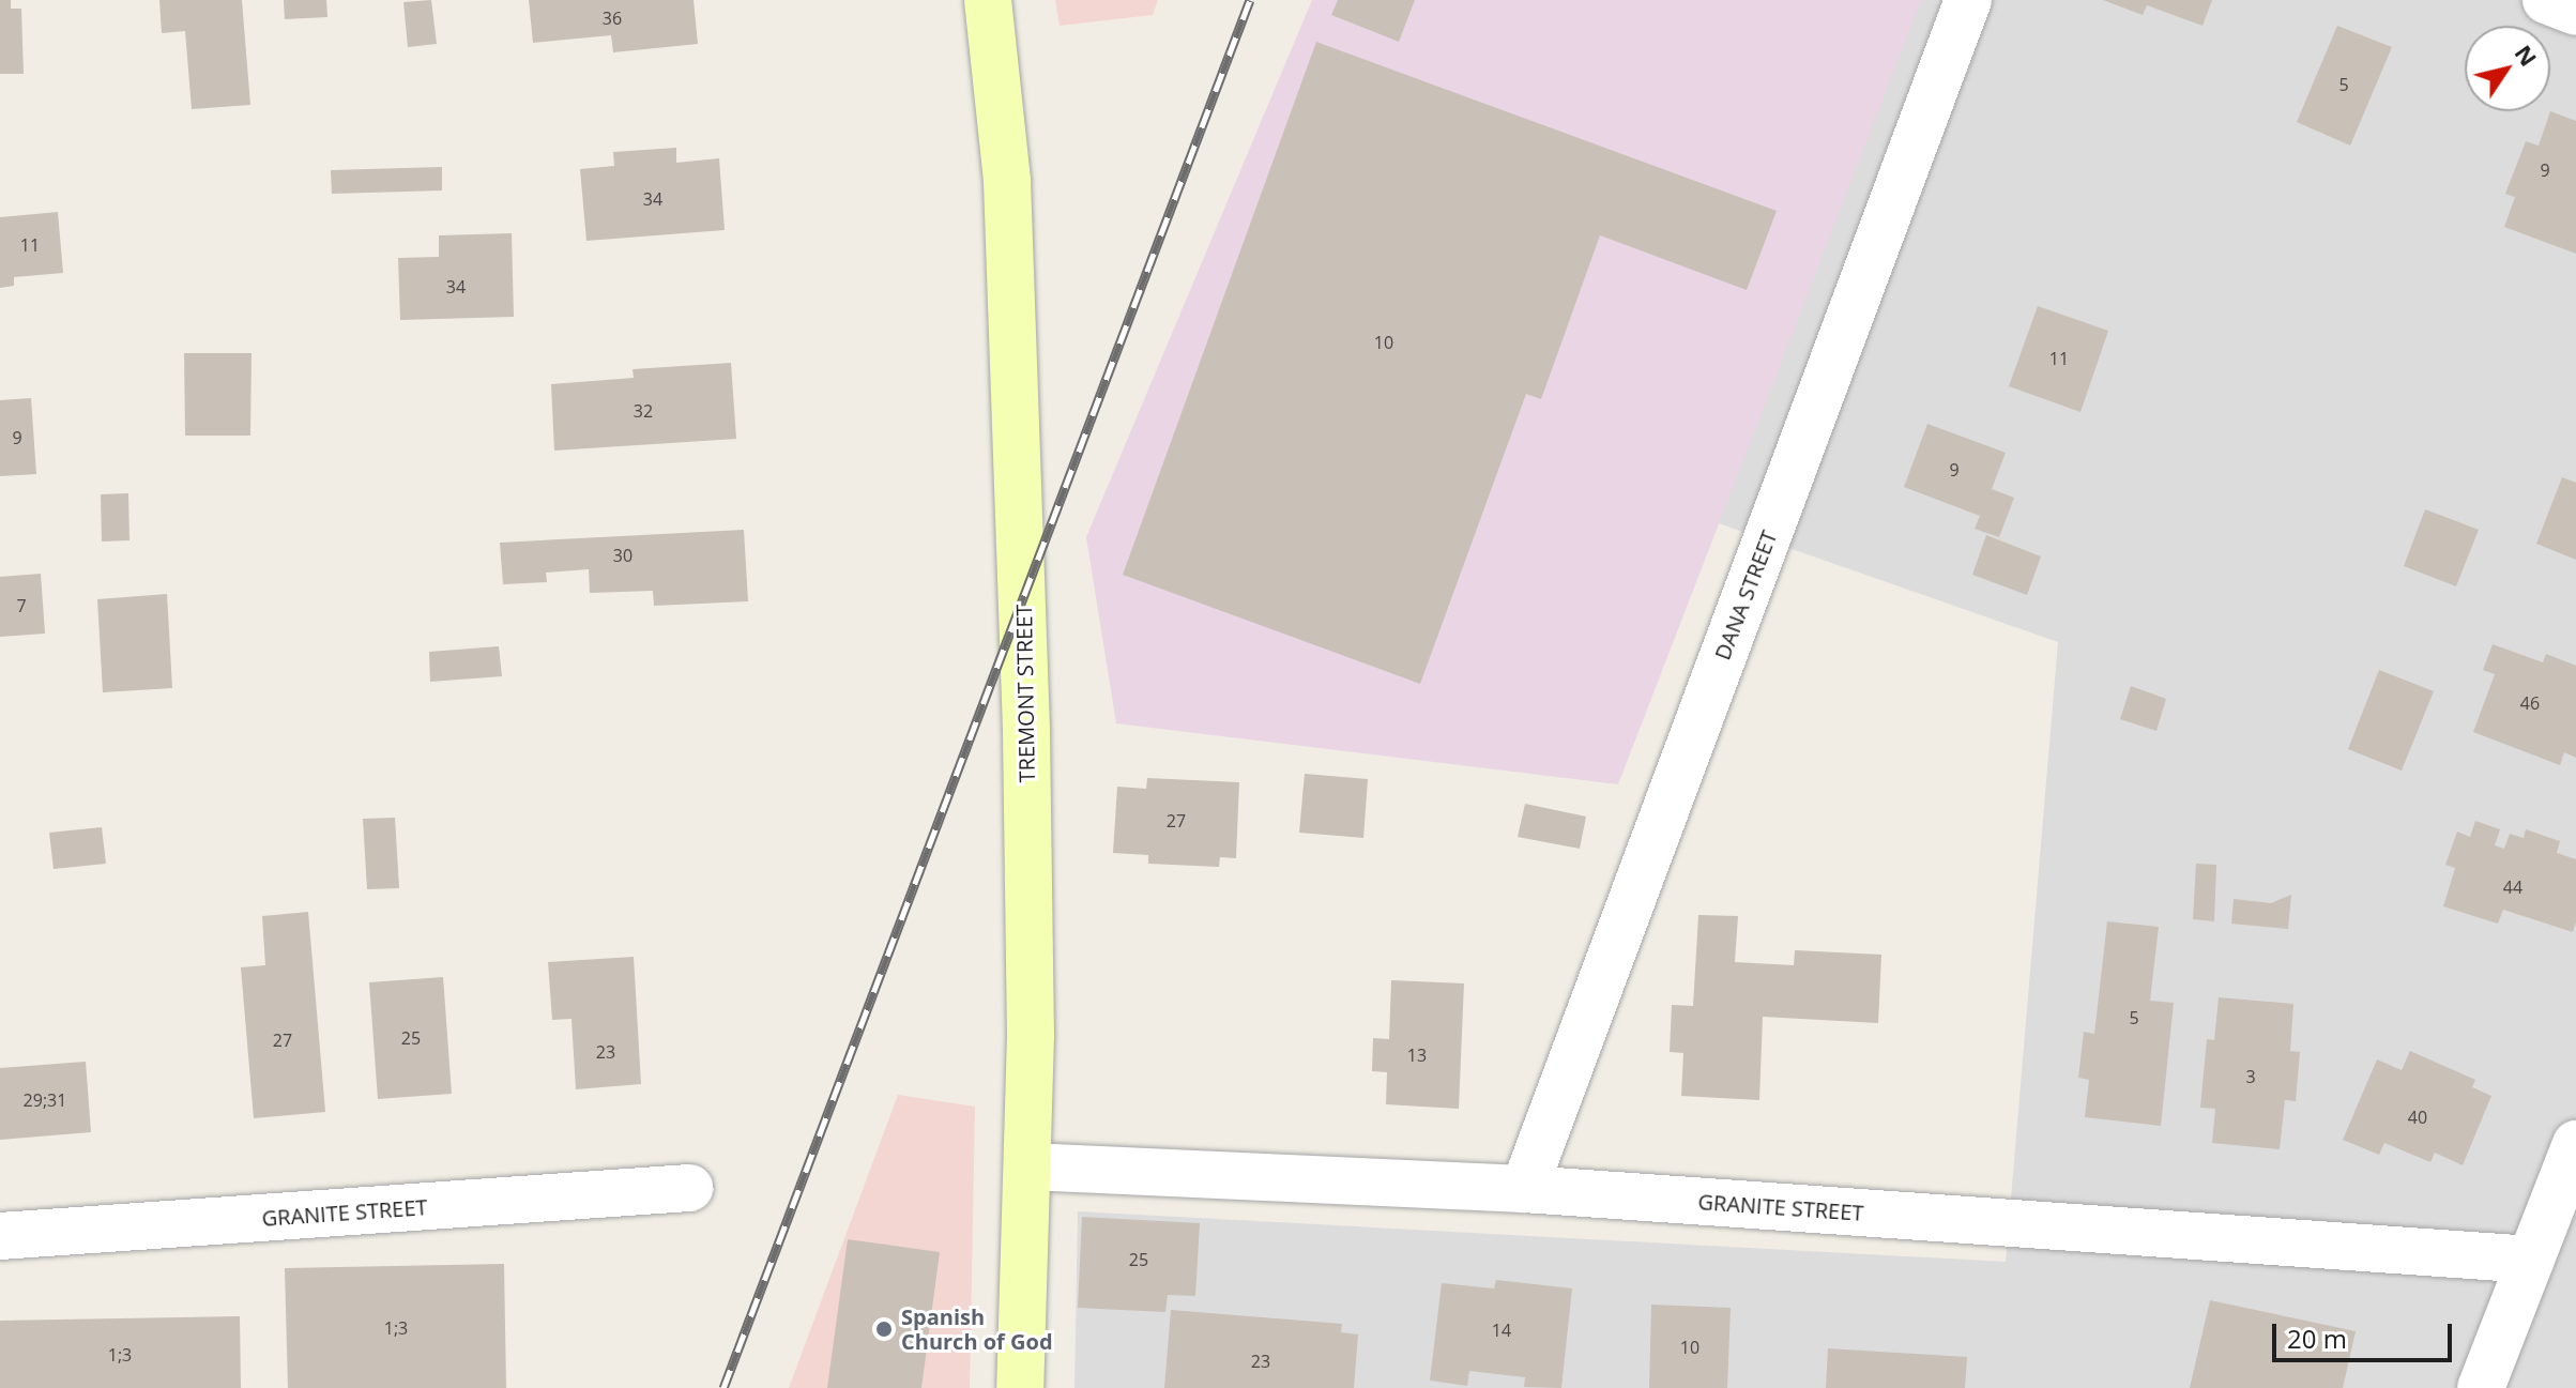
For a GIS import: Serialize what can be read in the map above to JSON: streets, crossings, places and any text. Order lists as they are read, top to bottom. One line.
{"streets":{"main road":["TREMONT STREET"],"street":["DANA STREET","GRANITE STREET"]},"crossings":[["DANA STREET","GRANITE STREET"],["TREMONT STREET","GRANITE STREET"]],"places":["Spanish Church of God"],"house_numbers":["36","5","9","34","11","34","10","11","32","9","9","30","7","46","27","44","5","25","27","23","13","3","29;31","40","25","1;3","14","10","1;3","23"],"scale_bar":"20 m","north":"top right"}
